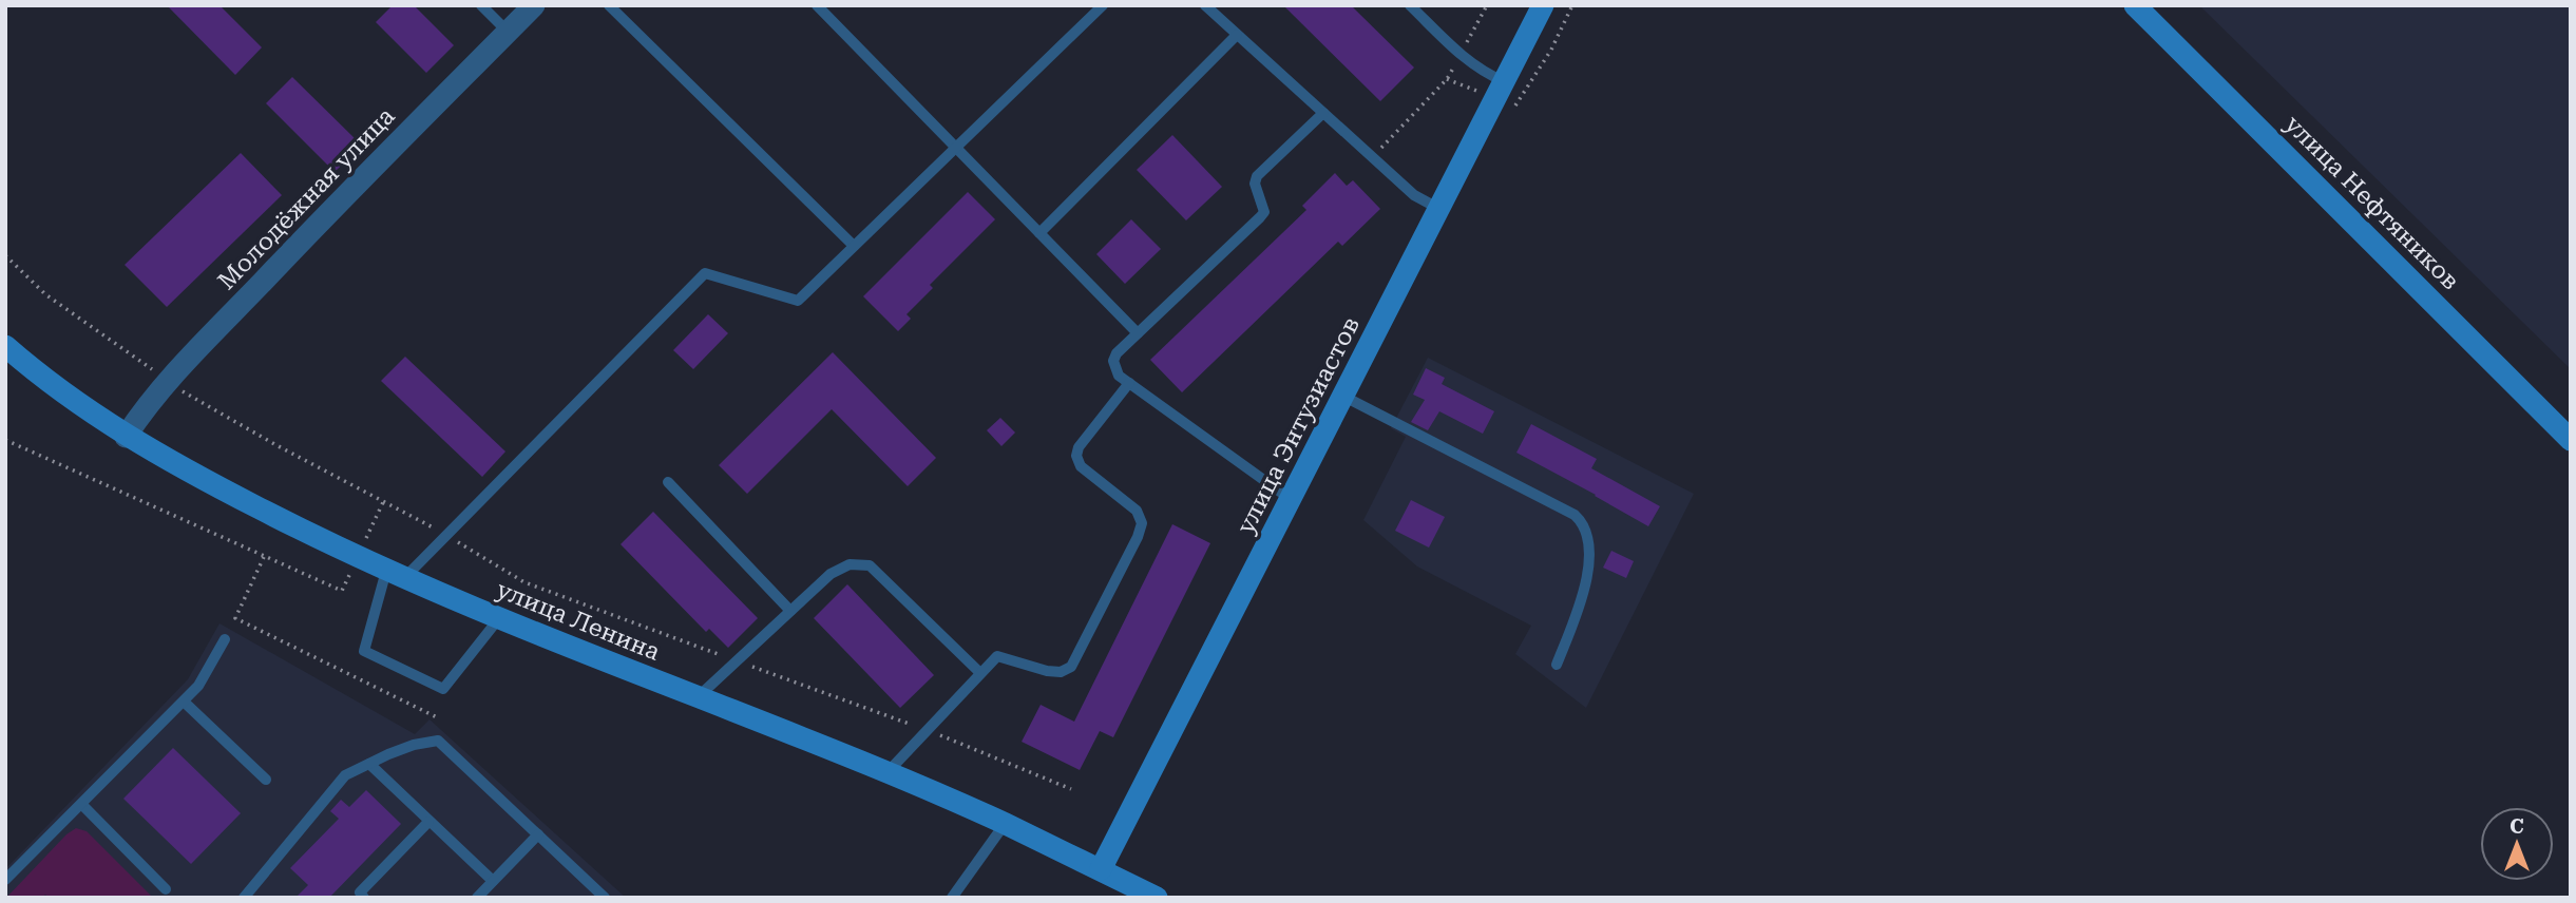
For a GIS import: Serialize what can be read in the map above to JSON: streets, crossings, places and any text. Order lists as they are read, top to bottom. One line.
{"streets":{"main road":["улица Нефтяников","улица Энтузиастов","улица Ленина"],"street":["Молодёжная улица"]},"crossings":[["Молодёжная улица","улица Ленина"],["улица Энтузиастов","улица Ленина"]],"north":"top"}
